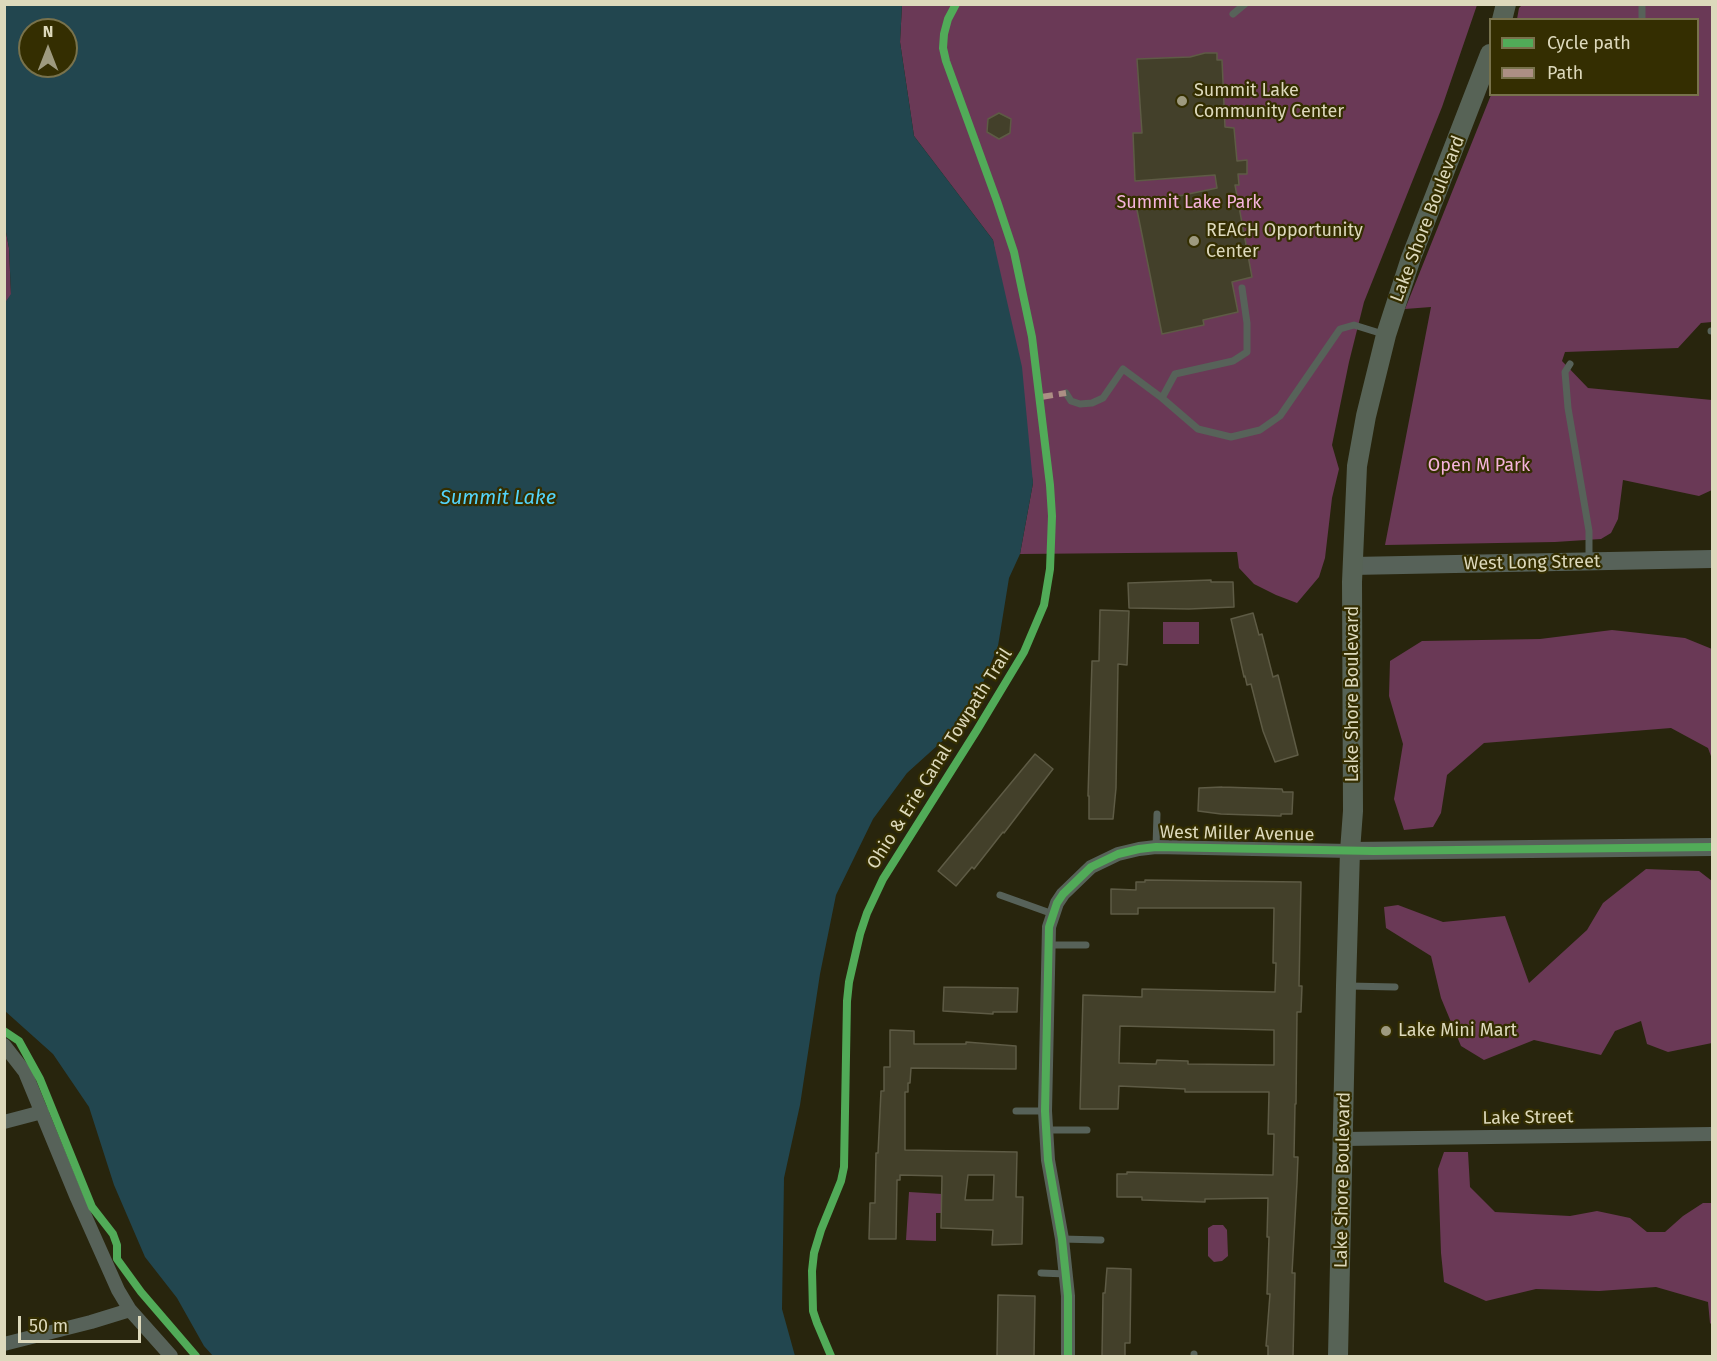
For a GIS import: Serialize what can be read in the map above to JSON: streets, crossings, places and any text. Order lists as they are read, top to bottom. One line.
{"streets":{"main road":["Lake Shore Boulevard"],"street":["West Long Street","West Miller Avenue","Lake Street"],"cycle path":["Ohio & Erie Canal Towpath Trail"]},"crossings":[["Lake Shore Boulevard","West Long Street"],["Lake Shore Boulevard","West Miller Avenue"],["Lake Shore Boulevard","Lake Street"]],"water":["Summit Lake"],"parks":["Summit Lake Park","Open M Park"],"places":["Summit Lake Community Center","REACH Opportunity Center","Lake Mini Mart"],"legend":["Cycle path","Path"],"scale_bar":"50 m","north":"top"}
